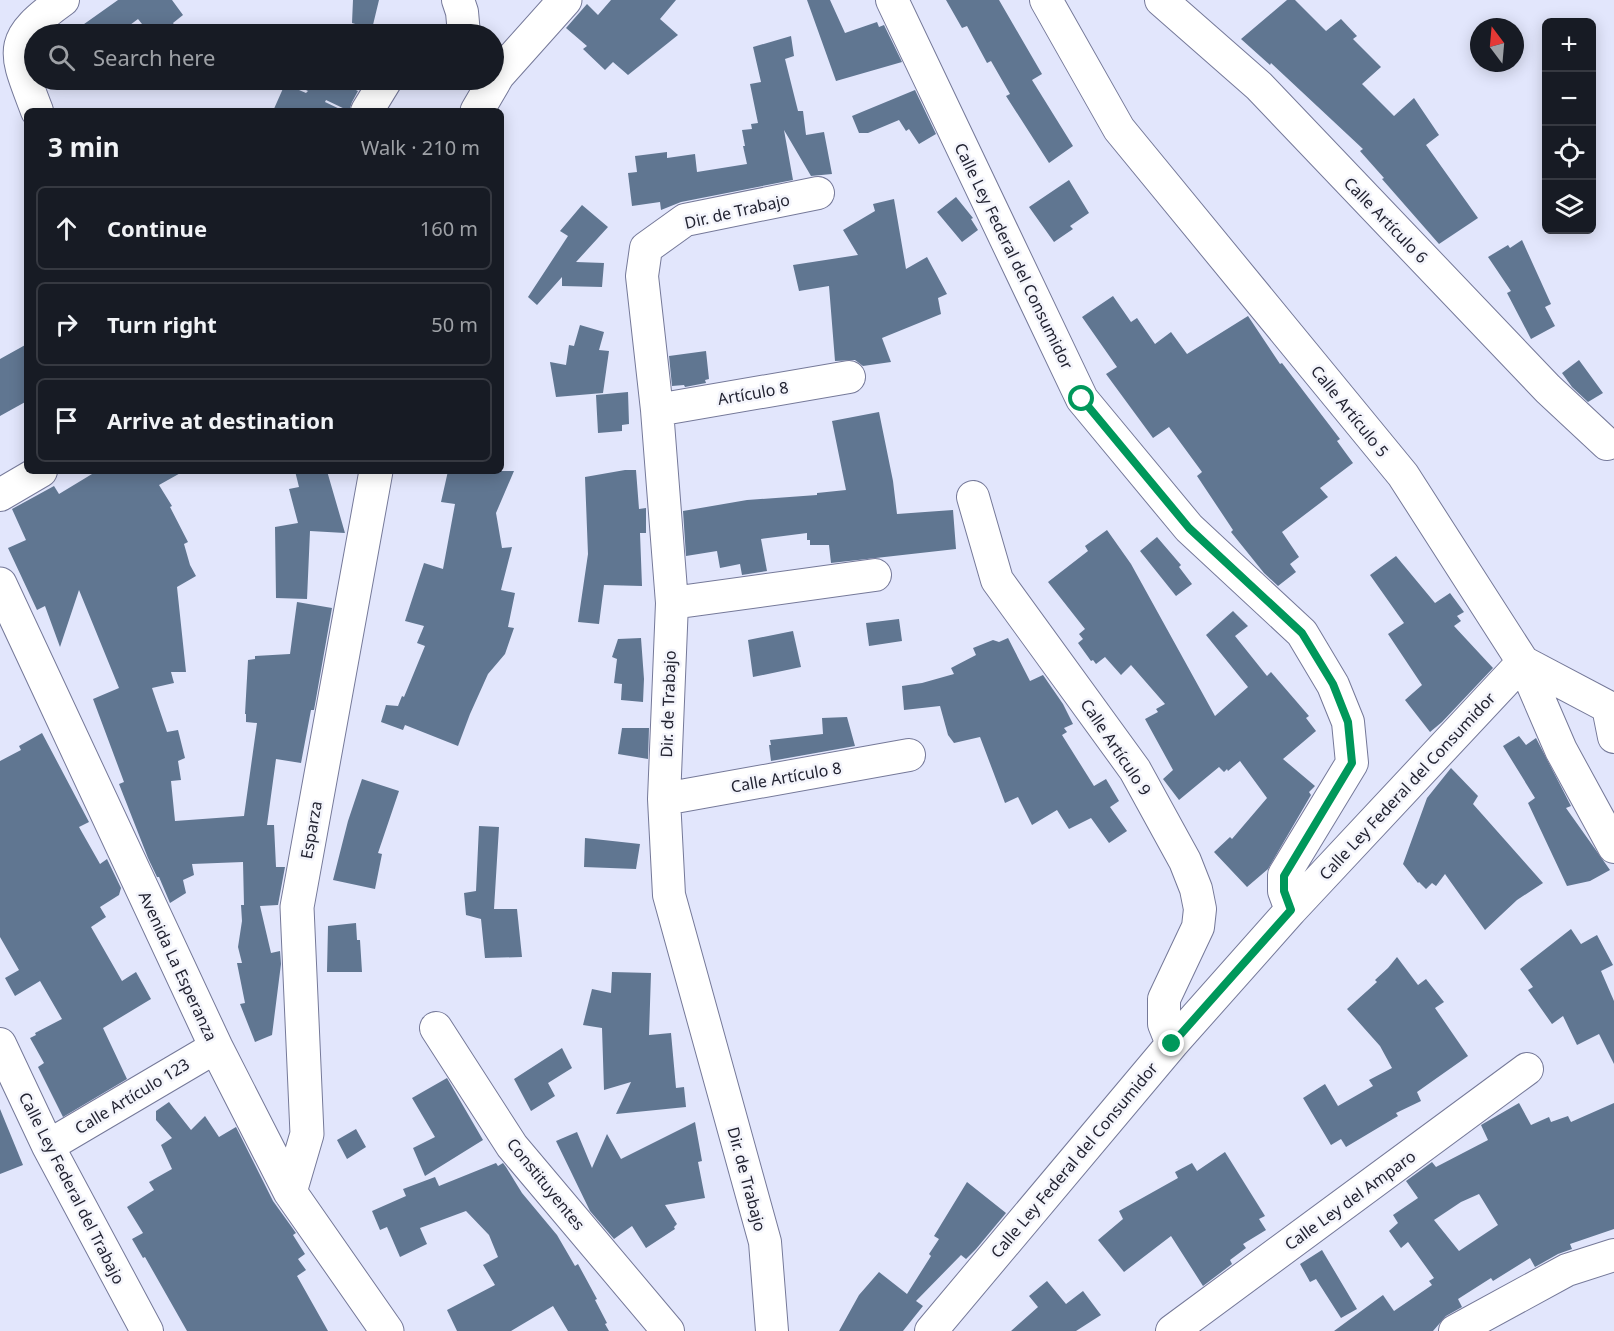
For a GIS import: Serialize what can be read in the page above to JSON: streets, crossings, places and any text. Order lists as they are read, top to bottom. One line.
{"streets":{"street":["Dir. de Trabajo","Calle Artículo 6","Calle Ley Federal del Consumidor","Artículo 8","Calle Artículo 5","Calle Artículo 9","Calle Artículo 8","Esparza","Avenida La Esperanza","Calle Artículo 123","Constituyentes","Calle Ley Federal del Trabajo","Calle Ley del Amparo"]},"crossings":[["Dir. de Trabajo","Artículo 8"],["Dir. de Trabajo","Calle Artículo 8"],["Calle Ley Federal del Consumidor","Calle Artículo 5"],["Calle Ley Federal del Consumidor","Calle Artículo 9"],["Esparza","Avenida La Esperanza"],["Avenida La Esperanza","Calle Artículo 123"],["Calle Artículo 123","Calle Ley Federal del Trabajo"]],"north":"top","page":{"map_buttons":["+","−"],"search":"Search here","heading":["3 min","Walk · 210 m"],"list":[["Continue","160 m"],["Turn right","50 m"],"Arrive at destination"]}}
